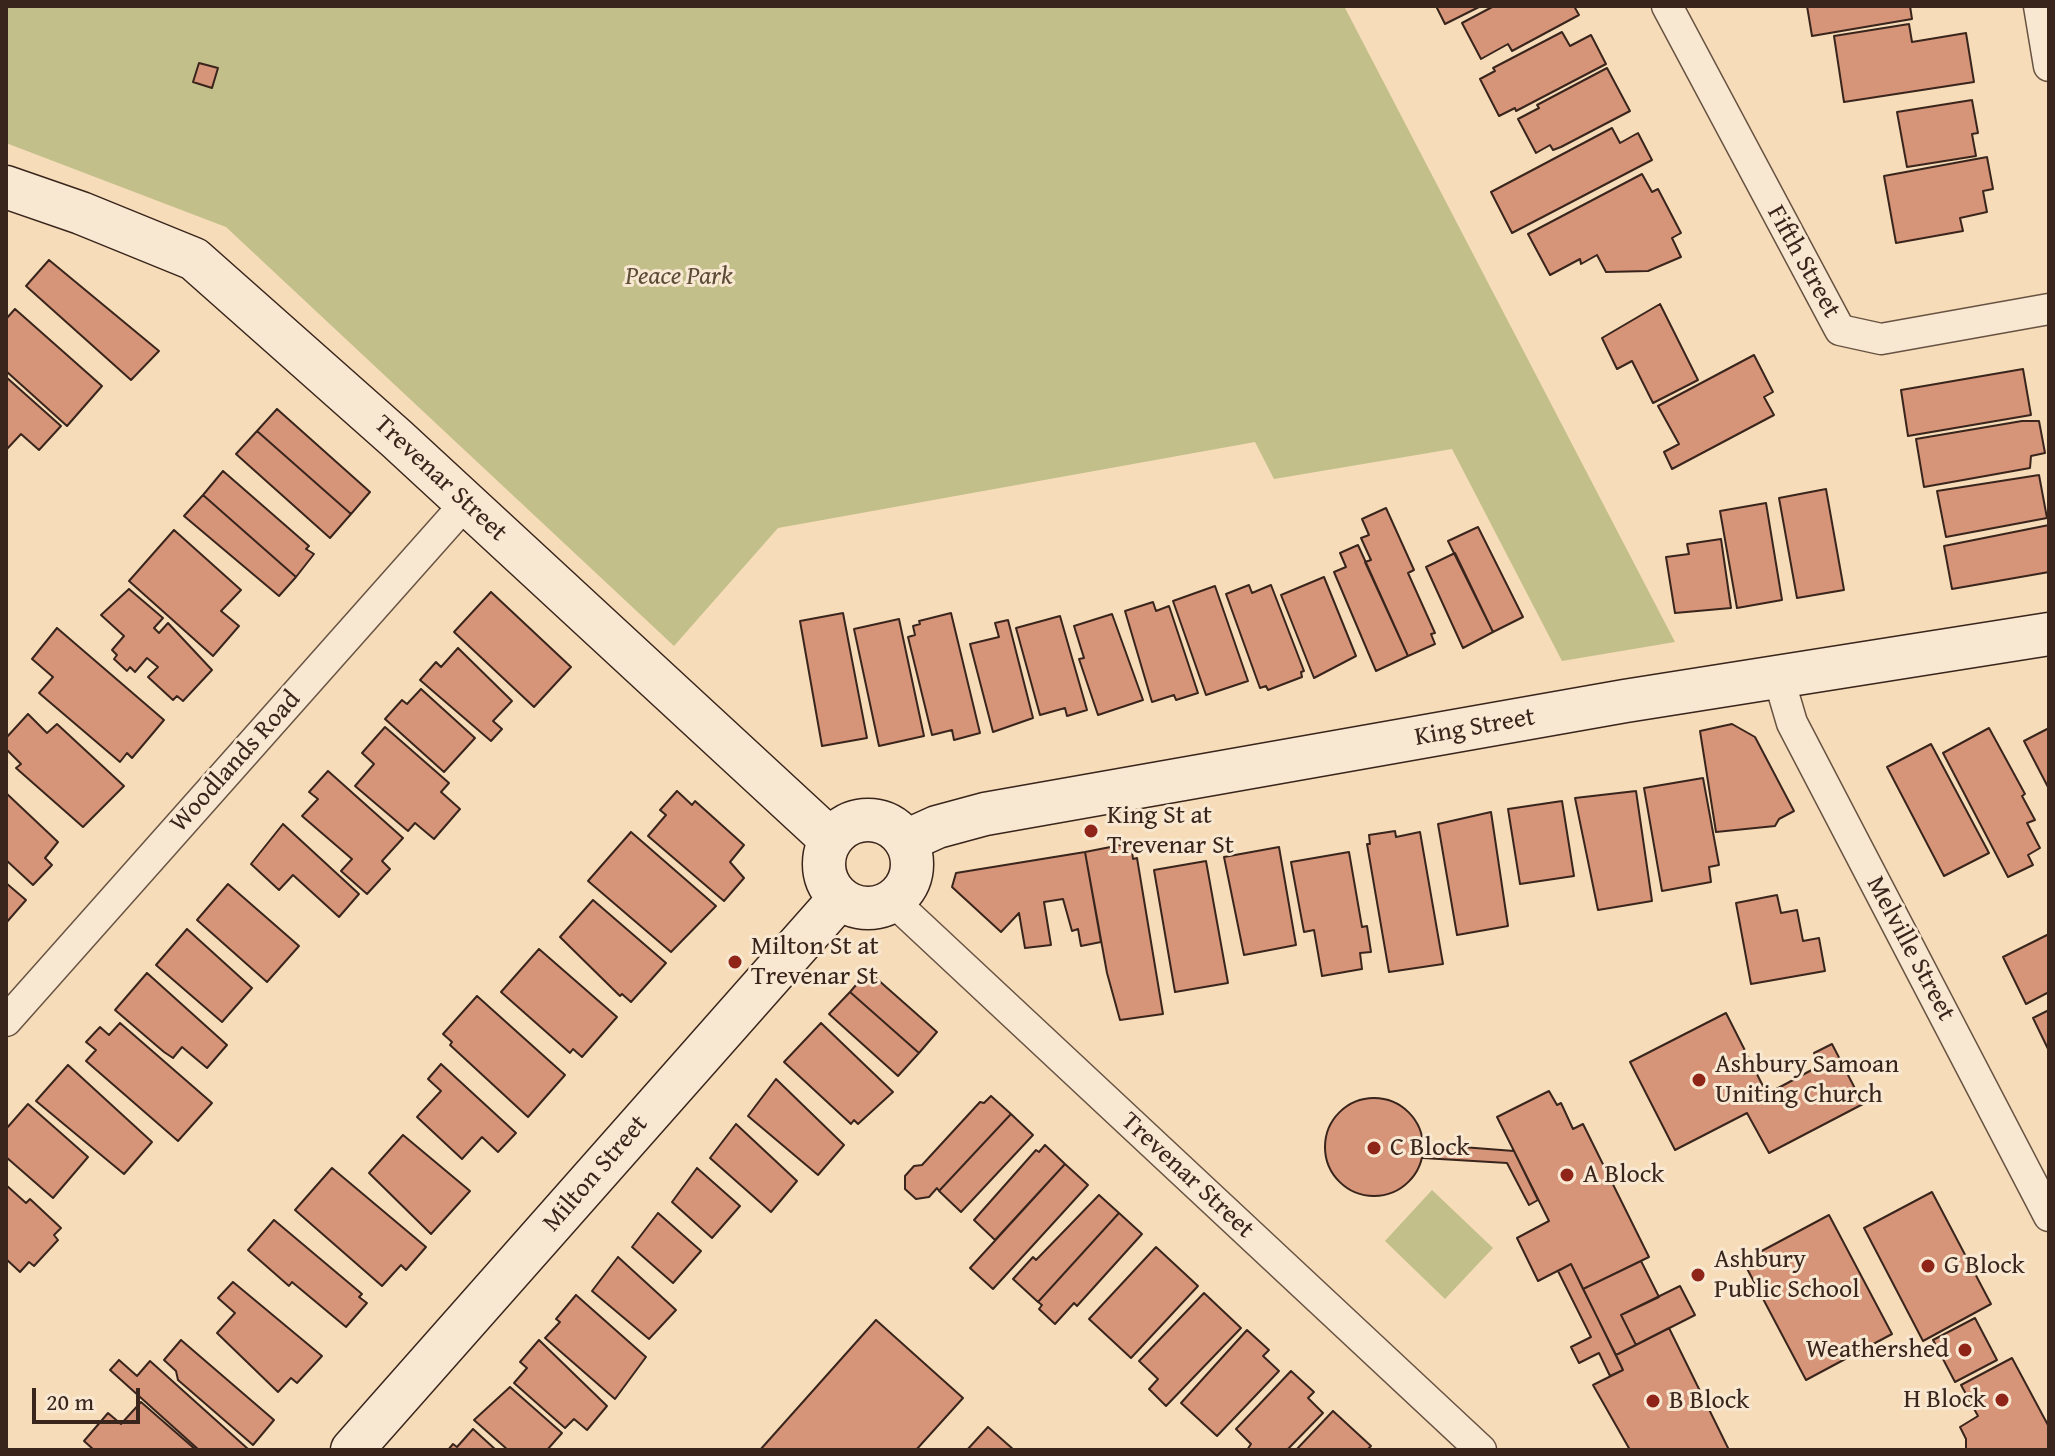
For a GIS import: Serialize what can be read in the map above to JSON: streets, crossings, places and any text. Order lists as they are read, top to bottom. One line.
{"streets":{"main road":["Trevenar Street","King Street","Milton Street"],"street":["Fifth Street","Woodlands Road","Melville Street"]},"crossings":[["Trevenar Street","King Street"],["Trevenar Street","Woodlands Road"],["Trevenar Street","Milton Street"],["King Street","Melville Street"],["King Street","Milton Street"]],"parks":["Peace Park"],"places":["King St at Trevenar St","Milton St at Trevenar St","Ashbury Samoan Uniting Church","C Block","A Block","G Block","Ashbury Public School","Weathershed","H Block","B Block"],"scale_bar":"20 m"}
